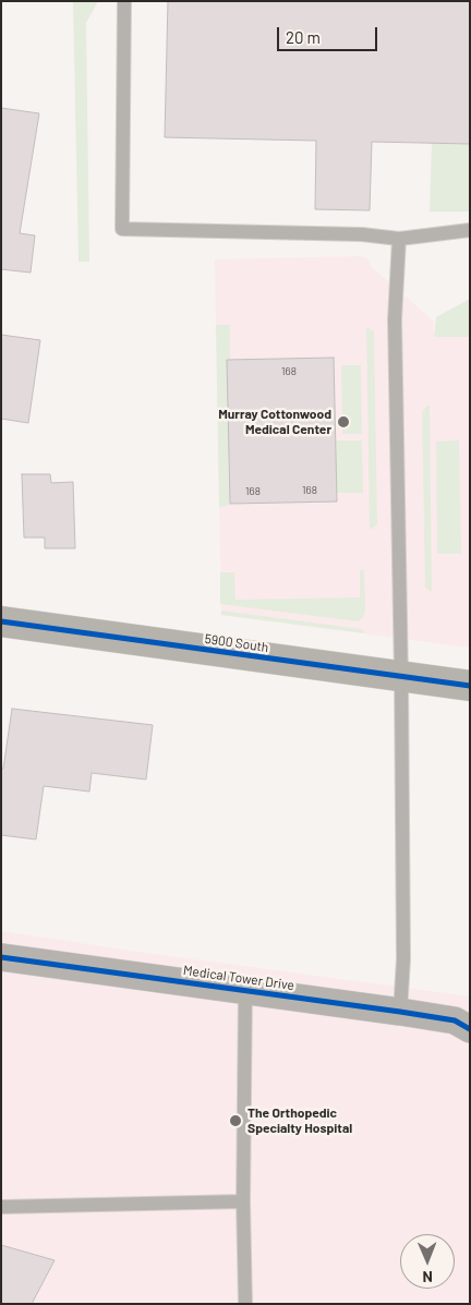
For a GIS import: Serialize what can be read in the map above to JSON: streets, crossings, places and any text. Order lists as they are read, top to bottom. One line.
{"streets":{"main road":["5900 South"],"street":["Medical Tower Drive"]},"places":["Murray Cottonwood Medical Center","The Orthopedic Specialty Hospital"],"house_numbers":["168","168","168"],"scale_bar":"20 m","north":"bottom"}
